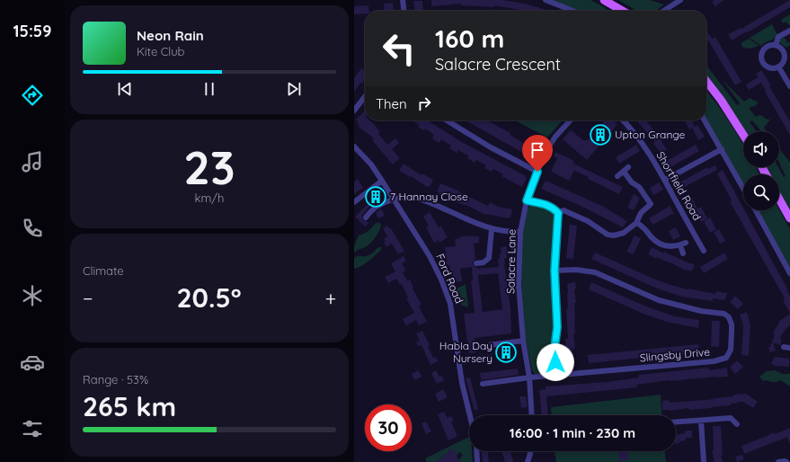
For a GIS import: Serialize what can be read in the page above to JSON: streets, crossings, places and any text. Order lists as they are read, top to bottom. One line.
{"streets":{"street":["Shortfield Road","Salacre Lane","Ford Road","Slingsby Drive"]},"crossings":[["Salacre Lane","Slingsby Drive"]],"places":{"building":["Upton Grange","7 Hannay Close","Habla Day Nursery"]},"page":{"tabs":"15:59","turn":["160 m","Salacre Crescent"],"song":["Neon Rain","Kite Club"],"then":"Then","tile":[["23","km/h"],"Climate",["Range · 53%","265 km"]],"heat":["−","20.5°","+"],"limit":"30","trip":"16:00 · 1 min · 230 m"}}
